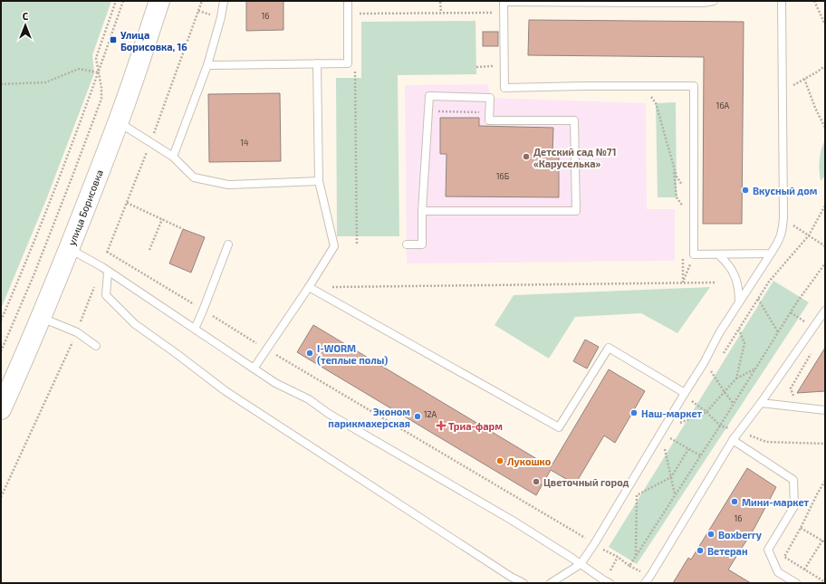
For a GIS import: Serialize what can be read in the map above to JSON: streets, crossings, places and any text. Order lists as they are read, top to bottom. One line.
{"streets":{"street":["улица Борисовка"]},"places":{"transit":["Улица Борисовка, 16"],"other":["Детский сад №71 «Каруселька»","Вкусный дом","I-WORM (теплые полы)","Наш-маркет","Эконом парикмахерская","Лукошко","Цветочный город","Мини-маркет","Boxberry","Ветеран"],"health":["Триа-фарм"]},"house_numbers":["16","16А","14","16Б","12А","16"],"north":"top"}
